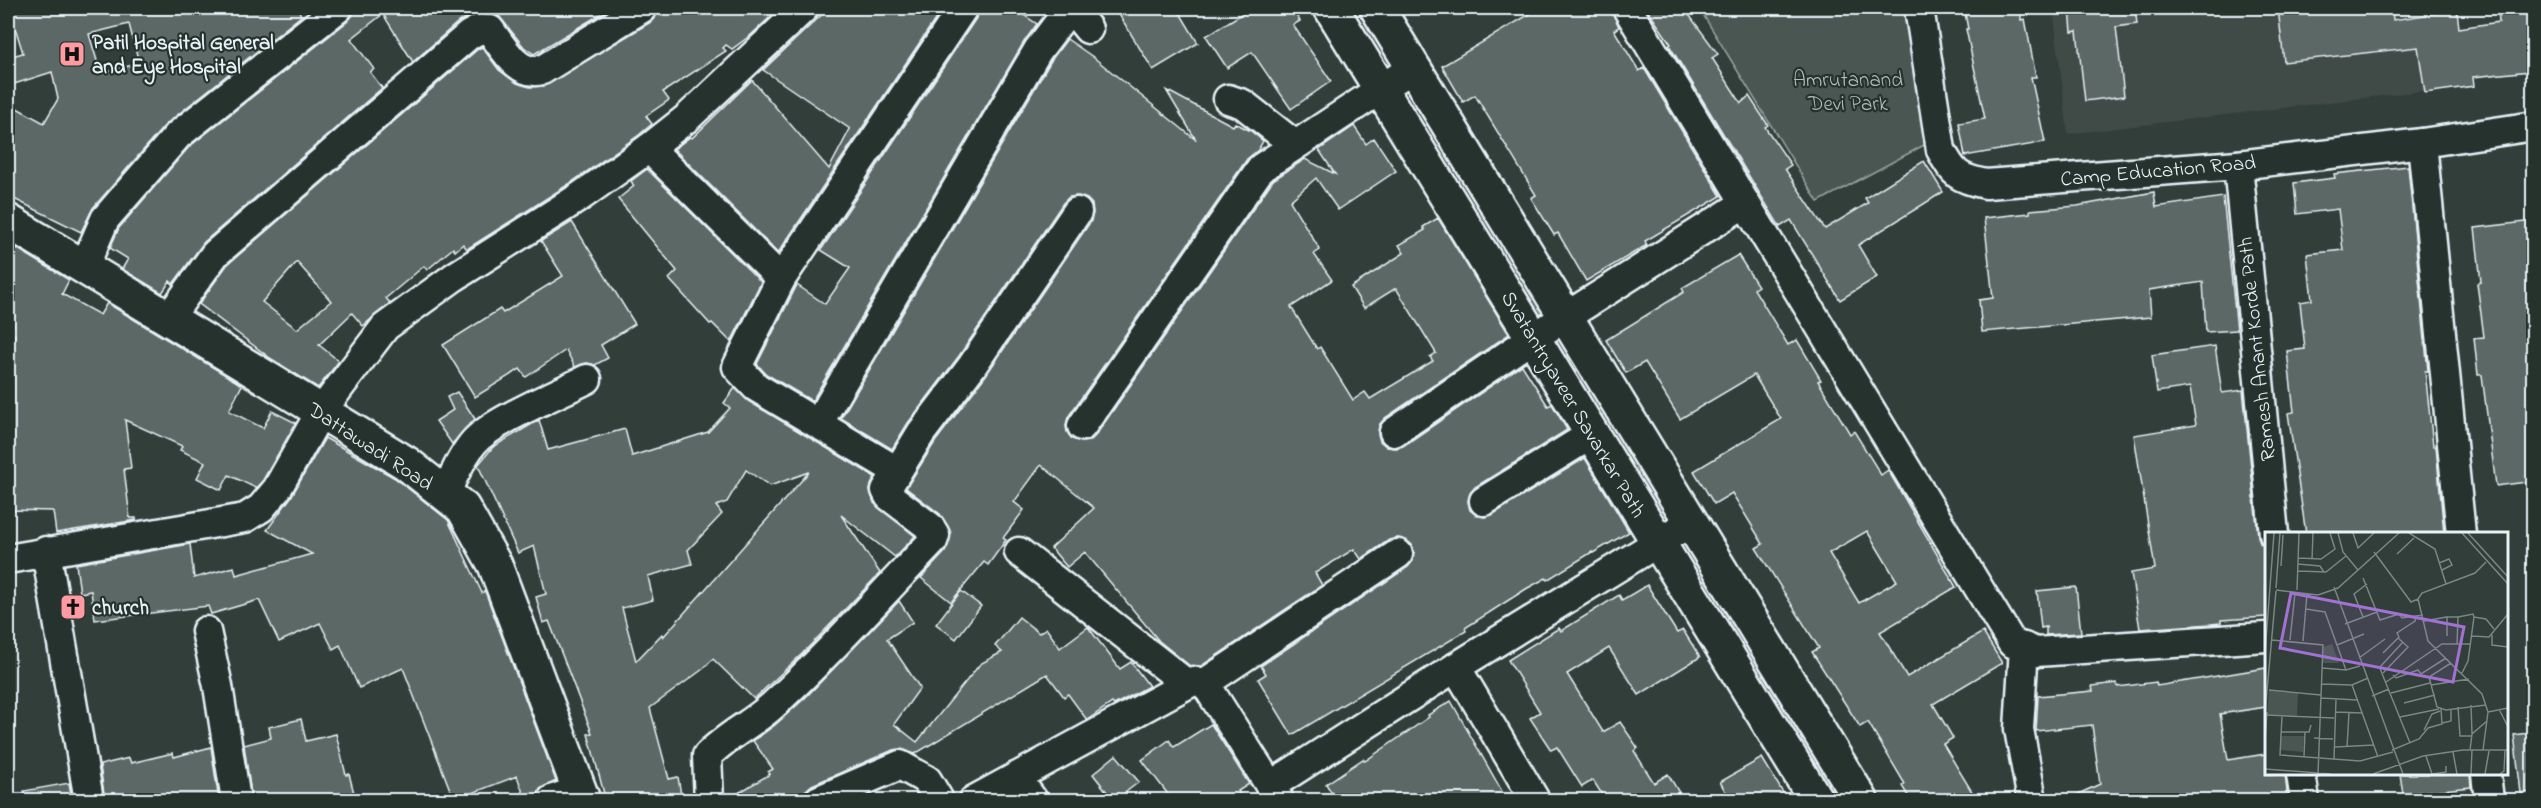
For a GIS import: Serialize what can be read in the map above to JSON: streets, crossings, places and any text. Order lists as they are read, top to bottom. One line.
{"streets":{"main road":["Svatantryaveer Savarkar Path","Dattawadi Road"],"street":["Camp Education Road","Ramesh Anant Korde Path"]},"crossings":[["Camp Education Road","Ramesh Anant Korde Path"]],"parks":["Amrutanand Devi Park"],"places":{"hospital":["Patil Hospital General and Eye Hospital"],"church":["church"]}}
